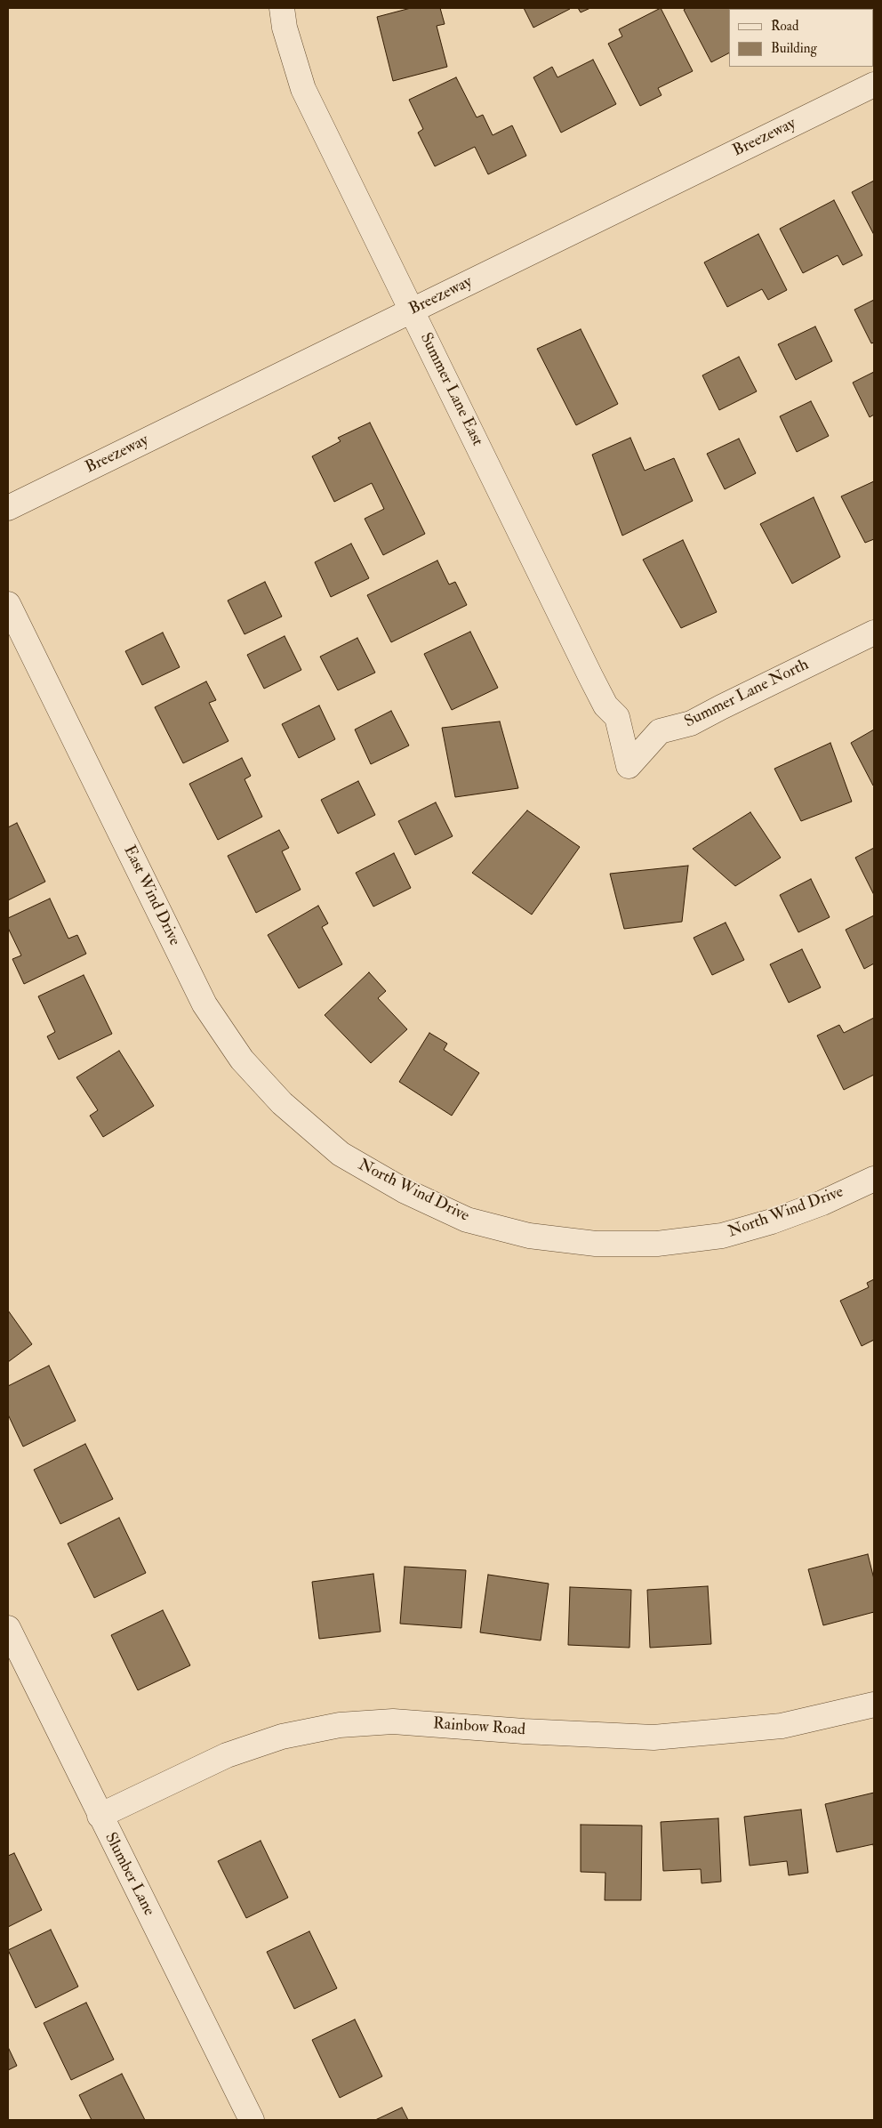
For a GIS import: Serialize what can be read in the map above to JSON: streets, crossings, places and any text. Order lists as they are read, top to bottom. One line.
{"streets":{"street":["Breezeway","Summer Lane East","Summer Lane North","East Wind Drive","North Wind Drive","Rainbow Road","Slumber Lane"]},"crossings":[["Breezeway","Summer Lane East"],["Summer Lane East","Summer Lane North"],["East Wind Drive","North Wind Drive"],["Rainbow Road","Slumber Lane"]],"legend":["Road","Building"]}
